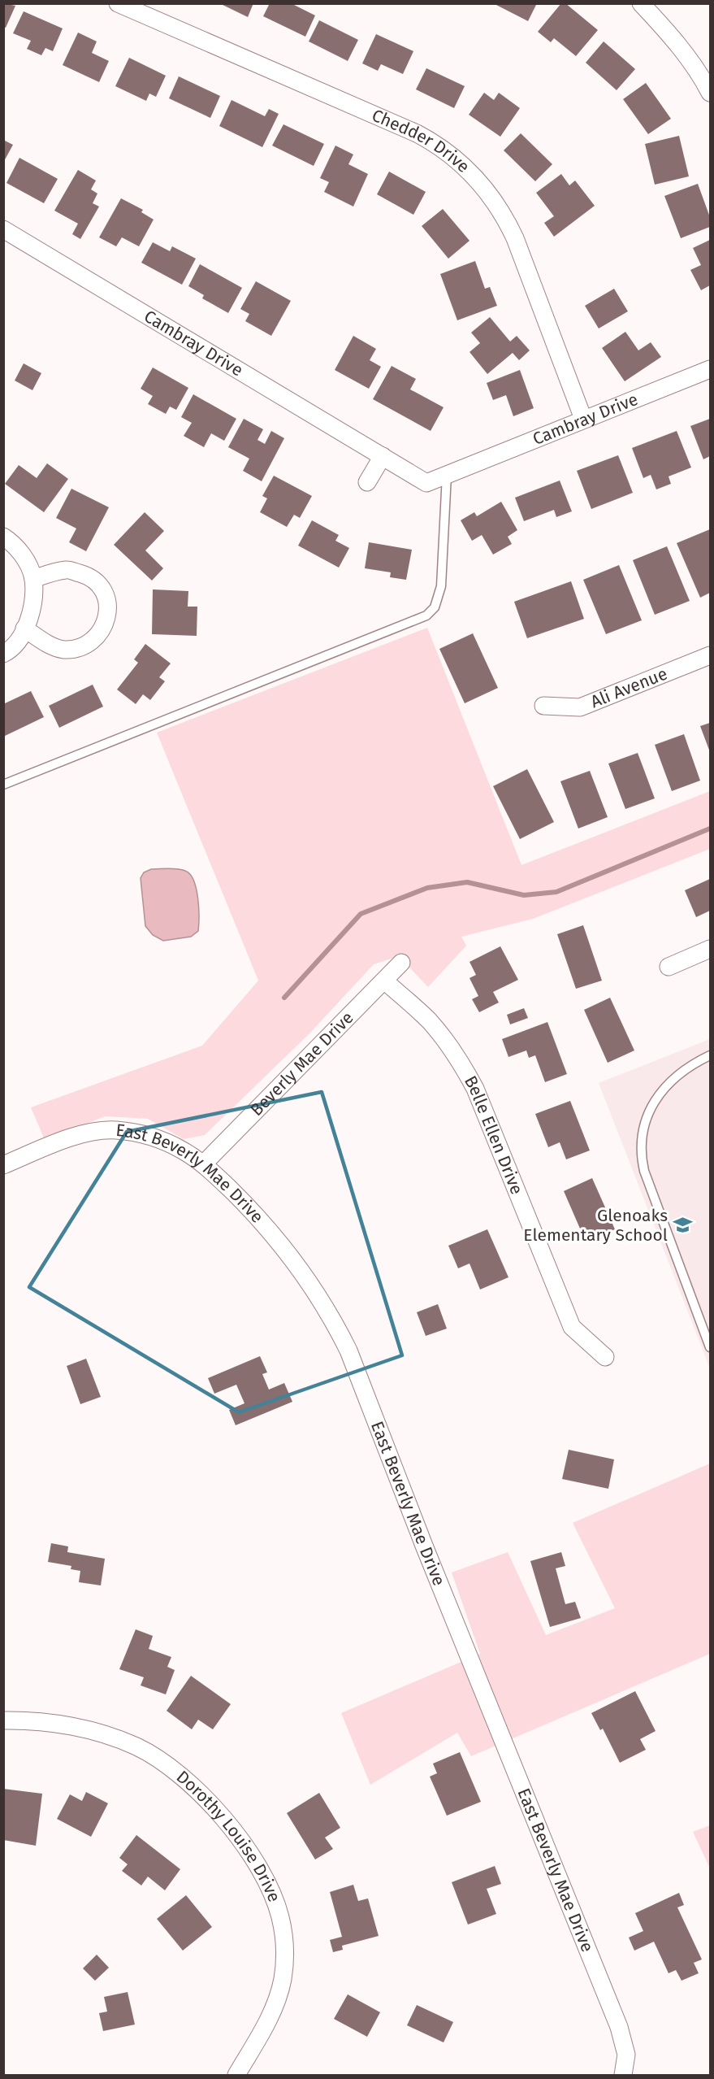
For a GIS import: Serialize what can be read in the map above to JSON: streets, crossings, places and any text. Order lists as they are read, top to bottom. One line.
{"streets":{"street":["Chedder Drive","Cambray Drive","Ali Avenue","Beverly Mae Drive","Belle Ellen Drive","East Beverly Mae Drive","Dorothy Louise Drive"]},"crossings":[["Chedder Drive","Cambray Drive"],["Beverly Mae Drive","Belle Ellen Drive"],["Beverly Mae Drive","East Beverly Mae Drive"]],"places":{"school or university":["Glenoaks Elementary School"]}}
